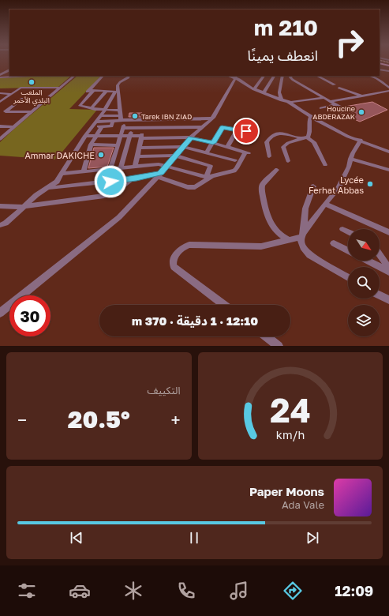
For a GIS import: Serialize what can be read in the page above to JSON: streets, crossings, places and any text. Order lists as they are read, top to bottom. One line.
{"places":["الملعب البلدي الأحمر","Houcine ABDERAZAK","Tarek IBN ZIAD","Ammar DAKICHE","Lycée Ferhat Abbas"],"north":"bottom right","page":{"turn":["210 m","انعطف يمينًا"],"limit":"30","trip":"12:10 · 1 دقيقة · 370 m","tile":"التكييف","heat":["−","20.5°","+"],"song":["Paper Moons","Ada Vale"],"tabs":"12:09","gauge":["24","km/h"]}}
